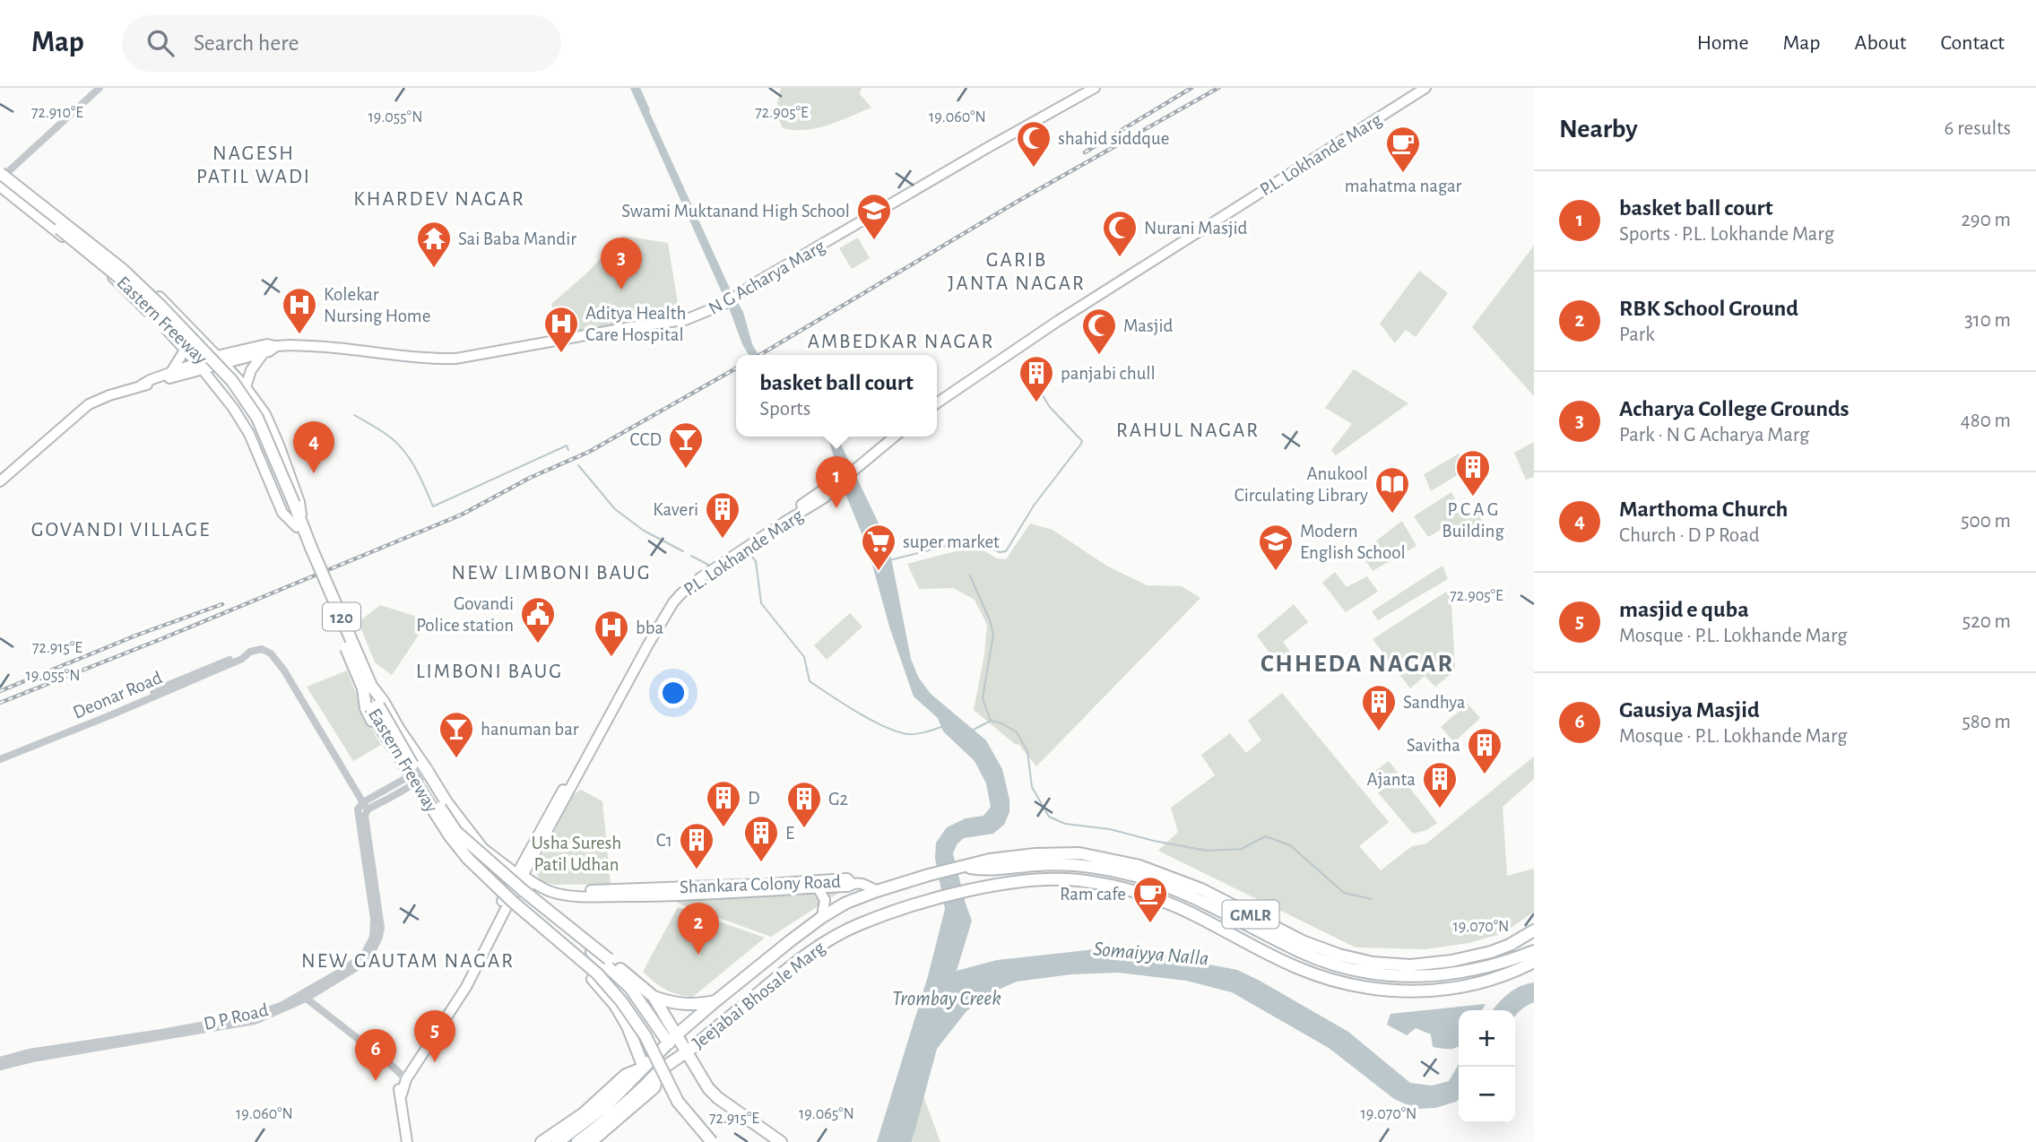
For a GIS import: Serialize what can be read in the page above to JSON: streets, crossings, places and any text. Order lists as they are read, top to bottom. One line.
{"streets":{"highway":["Eastern Freeway","120","GMLR","Jeejabai Bhosale Marg"],"main road":["P.L. Lokhande Marg","N G Acharya Marg","Shankara Colony Road"],"street":["Deonar Road","D P Road"]},"crossings":[["P.L. Lokhande Marg","Shankara Colony Road"],["Deonar Road","D P Road"],["GMLR","Jeejabai Bhosale Marg"]],"districts":["NAGESH PATIL WADI","KHARDEV NAGAR","GARIB JANTA NAGAR","AMBEDKAR NAGAR","RAHUL NAGAR","GOVANDI VILLAGE","NEW LIMBONI BAUG","CHHEDA NAGAR","LIMBONI BAUG","NEW GAUTAM NAGAR"],"water":["Somaiyya Nalla","Trombay Creek"],"parks":["Usha Suresh Patil Udhan"],"places":{"mosque":["shahid siddque","Nurani Masjid","Masjid"],"cafe":["mahatma nagar","Ram cafe"],"school or university":["Swami Muktanand High School","Modern English School"],"temple":["Sai Baba Mandir"],"hospital":["Kolekar Nursing Home","Aditya Health Care Hospital","bba"],"building":["panjabi chull","P C A G Building","Kaveri","Sandhya","Savitha","Ajanta","D","G2","E","C1"],"bar":["CCD","hanuman bar"],"library":["Anukool Circulating Library"],"supermarket":["super market"],"public building":["Govandi Police station"]},"page":{"header":"Map","search":"Search here","nav":["Home","Map","About","Contact"],"heading":["Nearby","6 results"],"list":[{"mark":"1","name":"basket ball court","note":"Sports · P.L. Lokhande Marg","value":"290 m"},{"mark":"2","name":"RBK School Ground","note":"Park","value":"310 m"},{"mark":"3","name":"Acharya College Grounds","note":"Park · N G Acharya Marg","value":"480 m"},{"mark":"4","name":"Marthoma Church","note":"Church · D P Road","value":"500 m"},{"mark":"5","name":"masjid e quba","note":"Mosque · P.L. Lokhande Marg","value":"520 m"},{"mark":"6","name":"Gausiya Masjid","note":"Mosque · P.L. Lokhande Marg","value":"580 m"}],"pins":["3","4","1","2","5","6"],"popup":["basket ball court","Sports"],"map_buttons":["+","−"]},"coordinates":["72.905°E","72.910°E","19.055°N","19.060°N","72.915°E","19.070°N","19.065°N"]}
